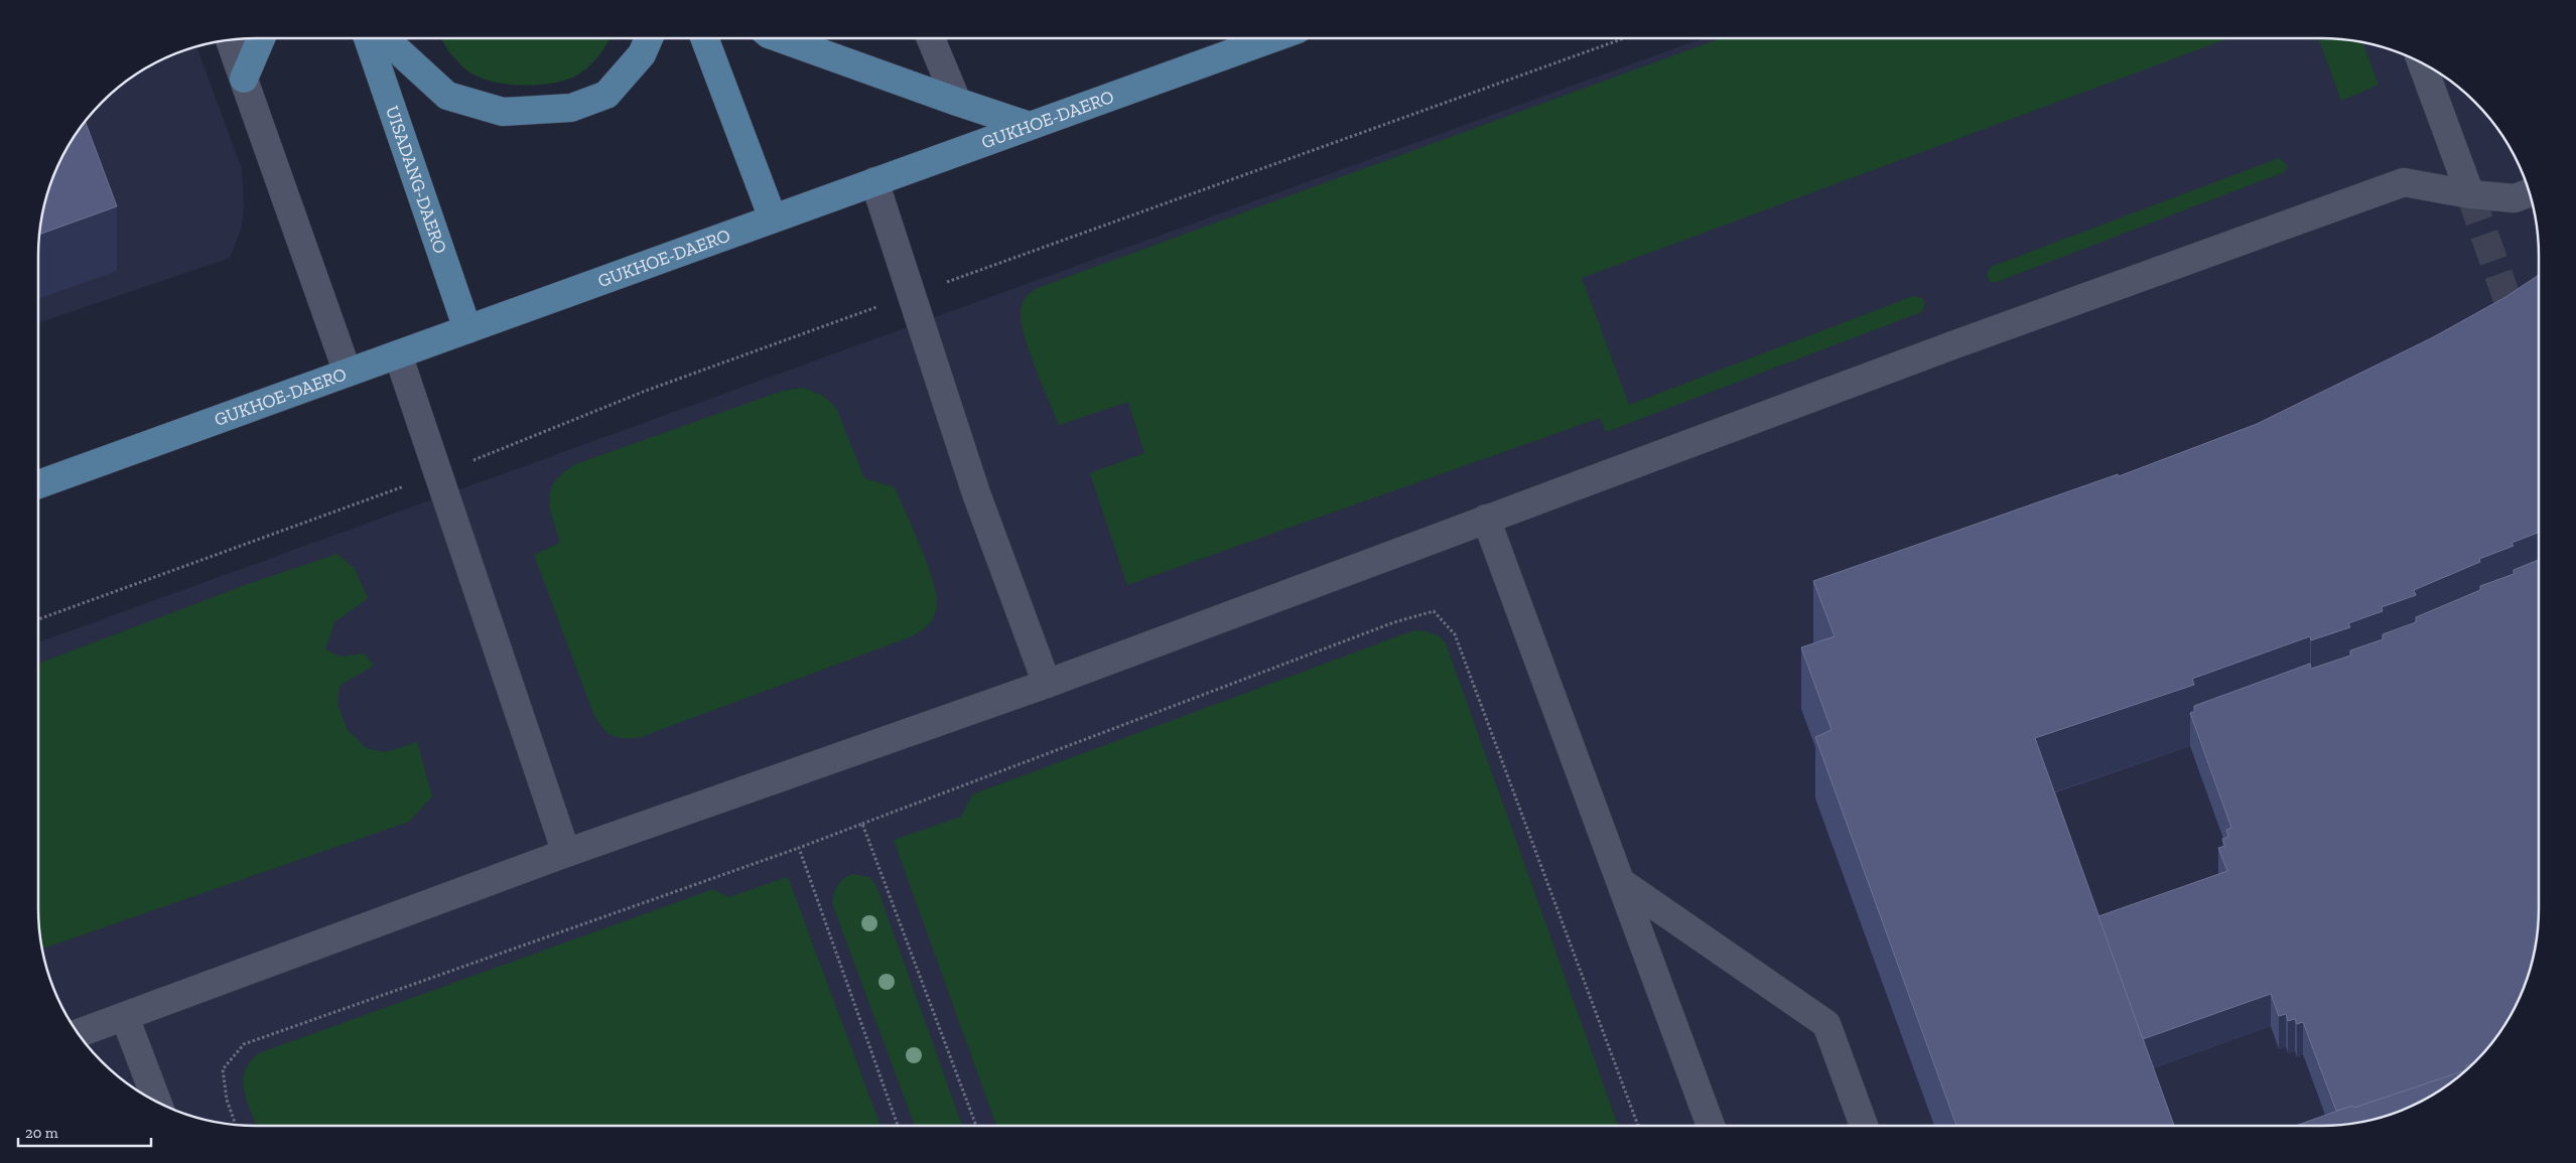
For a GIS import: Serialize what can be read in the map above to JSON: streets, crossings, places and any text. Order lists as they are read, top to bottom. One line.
{"streets":{"main road":["GUKHOE-DAERO","UISADANG-DAERO"]},"crossings":[["GUKHOE-DAERO","UISADANG-DAERO"]],"scale_bar":"20 m"}
